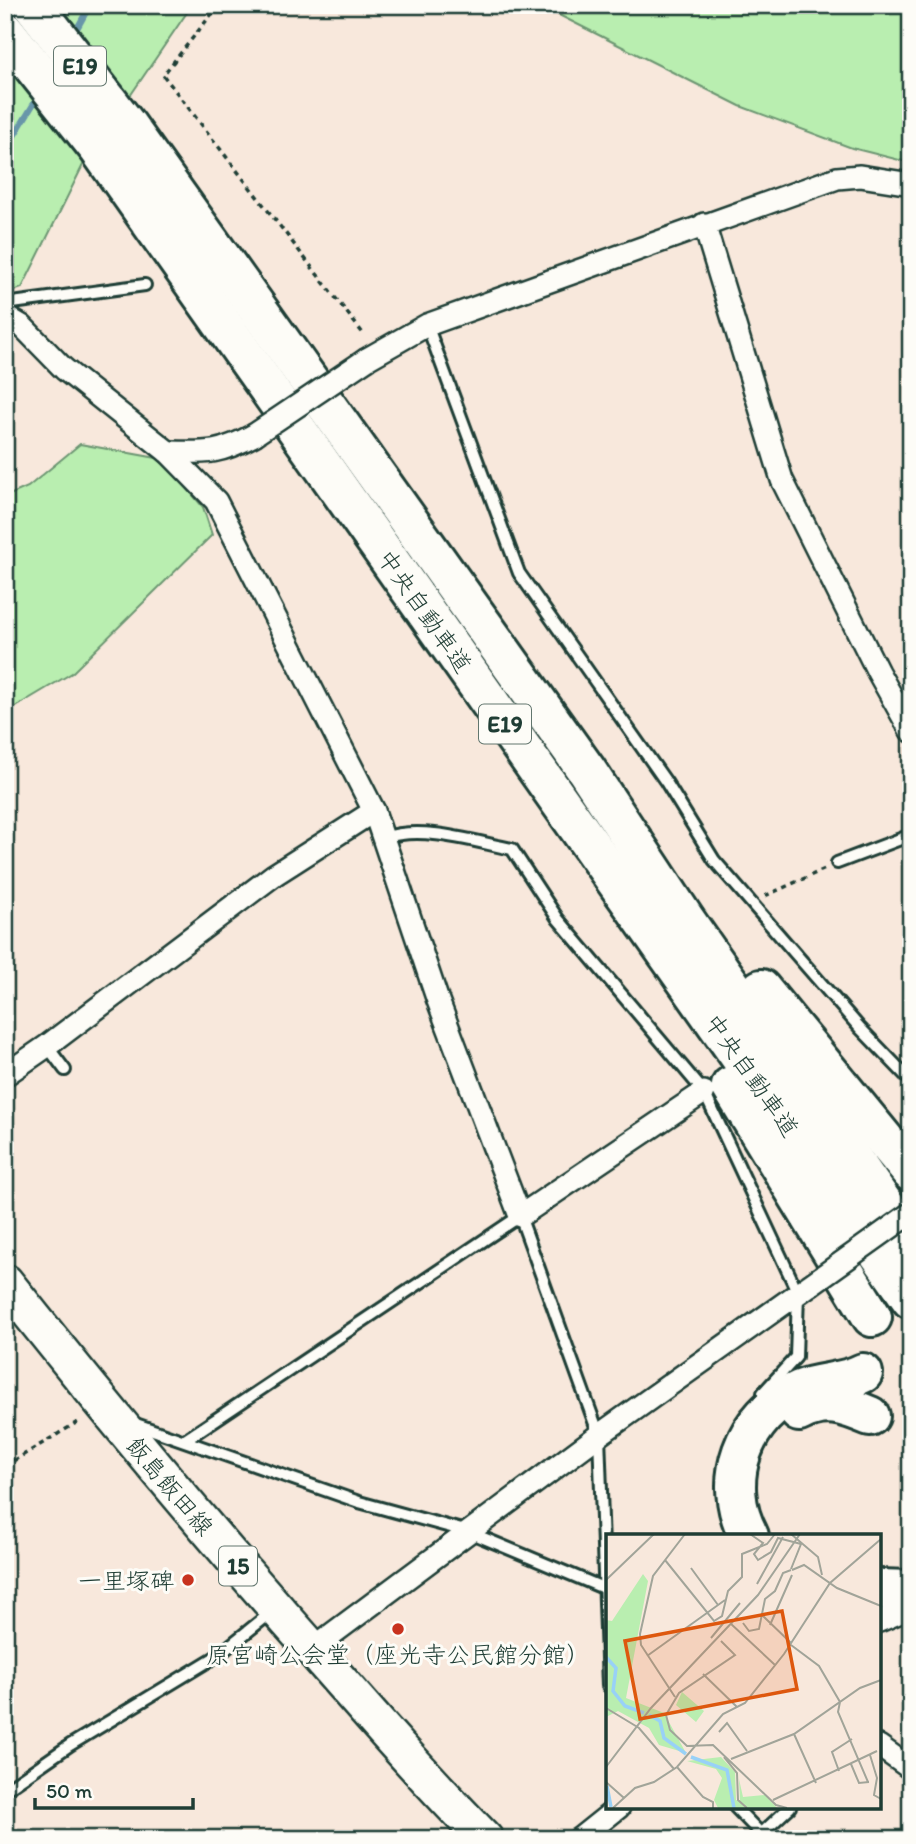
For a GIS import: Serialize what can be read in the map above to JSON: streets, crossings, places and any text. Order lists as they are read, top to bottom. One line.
{"streets":{"highway":["E19","中央自動車道"],"main road":["飯島飯田線","15"]},"places":["一里塚碑","原宮崎公会堂（座光寺公民館分館）"],"scale_bar":"50 m"}
